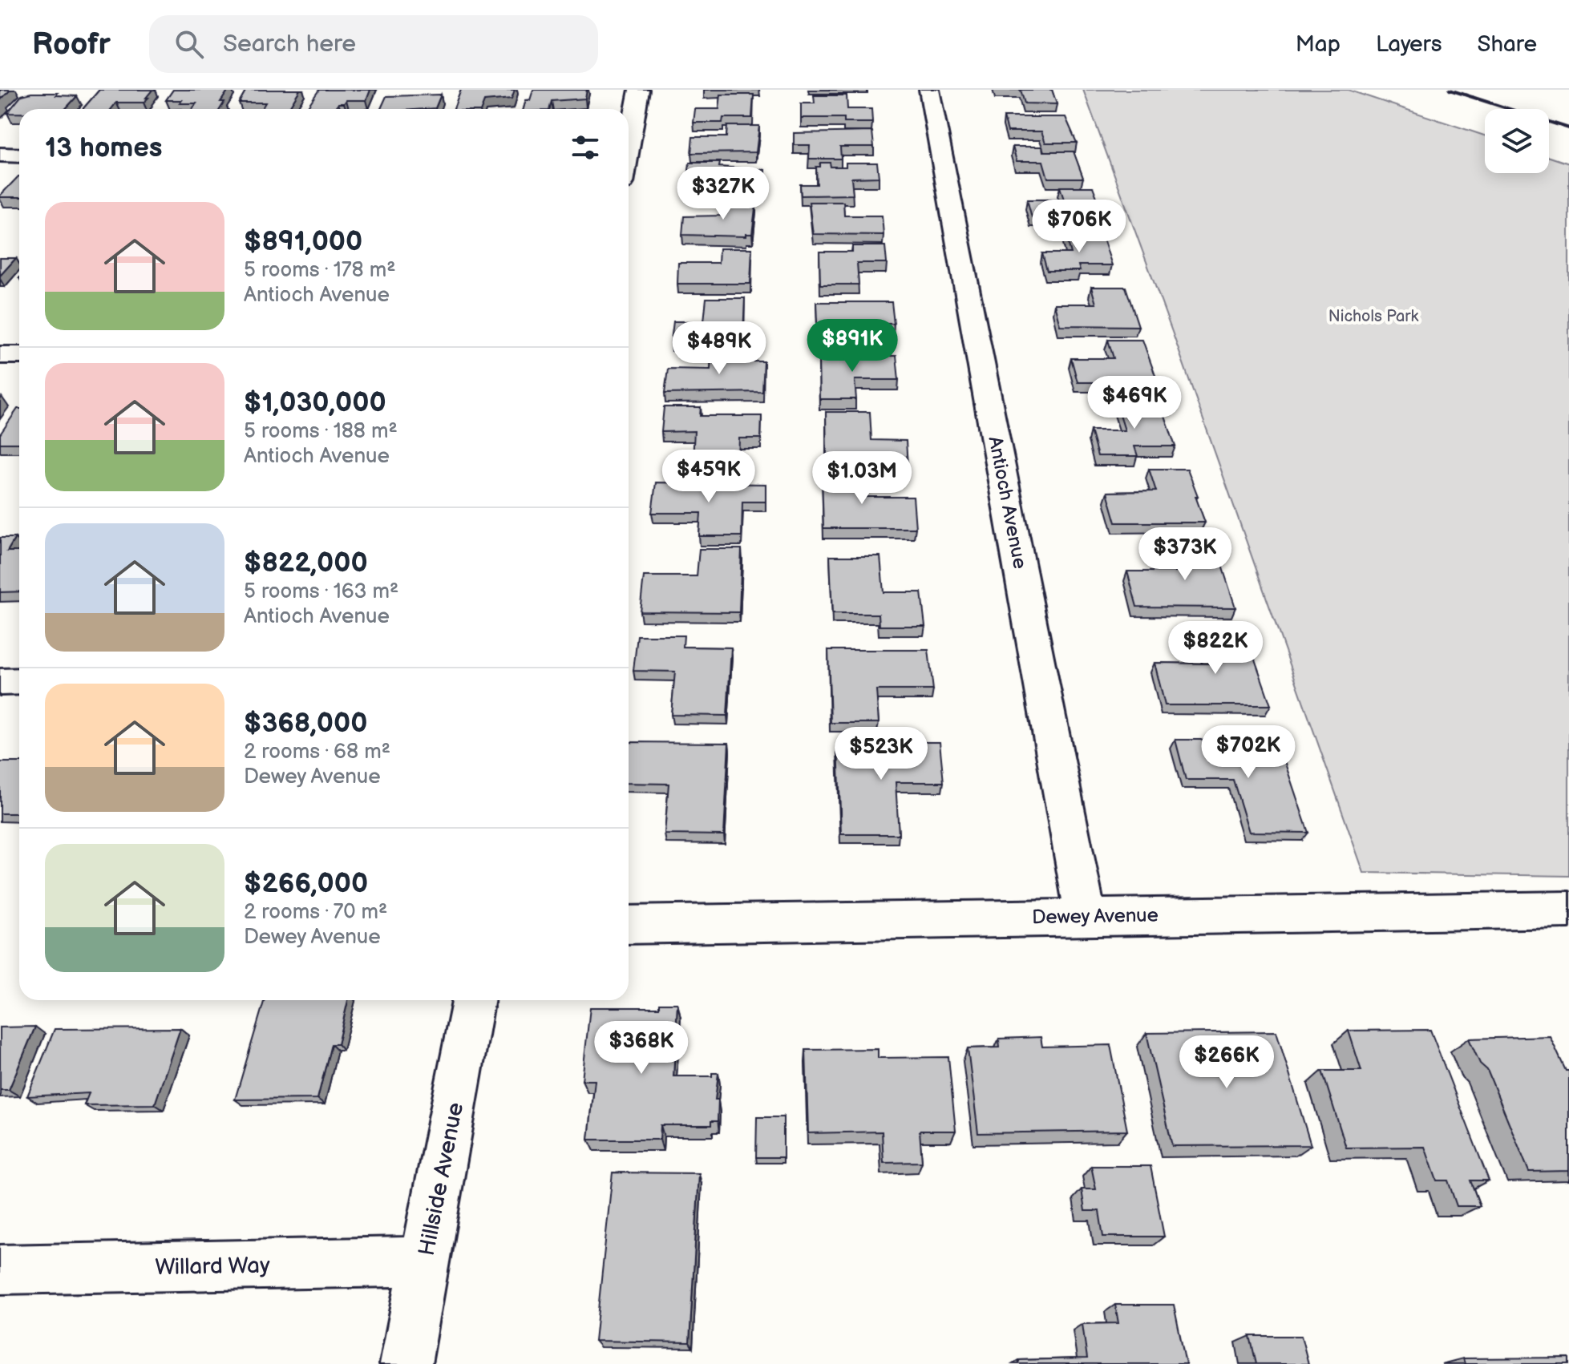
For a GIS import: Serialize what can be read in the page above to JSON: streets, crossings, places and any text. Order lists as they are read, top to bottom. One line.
{"streets":{"street":["Antioch Avenue","Dewey Avenue","Hillside Avenue","Willard Way"]},"crossings":[["Antioch Avenue","Dewey Avenue"],["Hillside Avenue","Willard Way"]],"parks":["Nichols Park"],"page":{"header":"Roofr","search":"Search here","nav":["Map","Layers","Share"],"heading":"13 homes","price":["$327K","$706K","$891K","$489K","$469K","$459K","$1.03M","$373K","$822K","$702K","$523K","$368K","$266K"],"list":[{"name":"$891,000","note":"5 rooms · 178 m² · Antioch Avenue"},{"name":"$1,030,000","note":"5 rooms · 188 m² · Antioch Avenue"},{"name":"$822,000","note":"5 rooms · 163 m² · Antioch Avenue"},{"name":"$368,000","note":"2 rooms · 68 m² · Dewey Avenue"},{"name":"$266,000","note":"2 rooms · 70 m² · Dewey Avenue"}]}}
